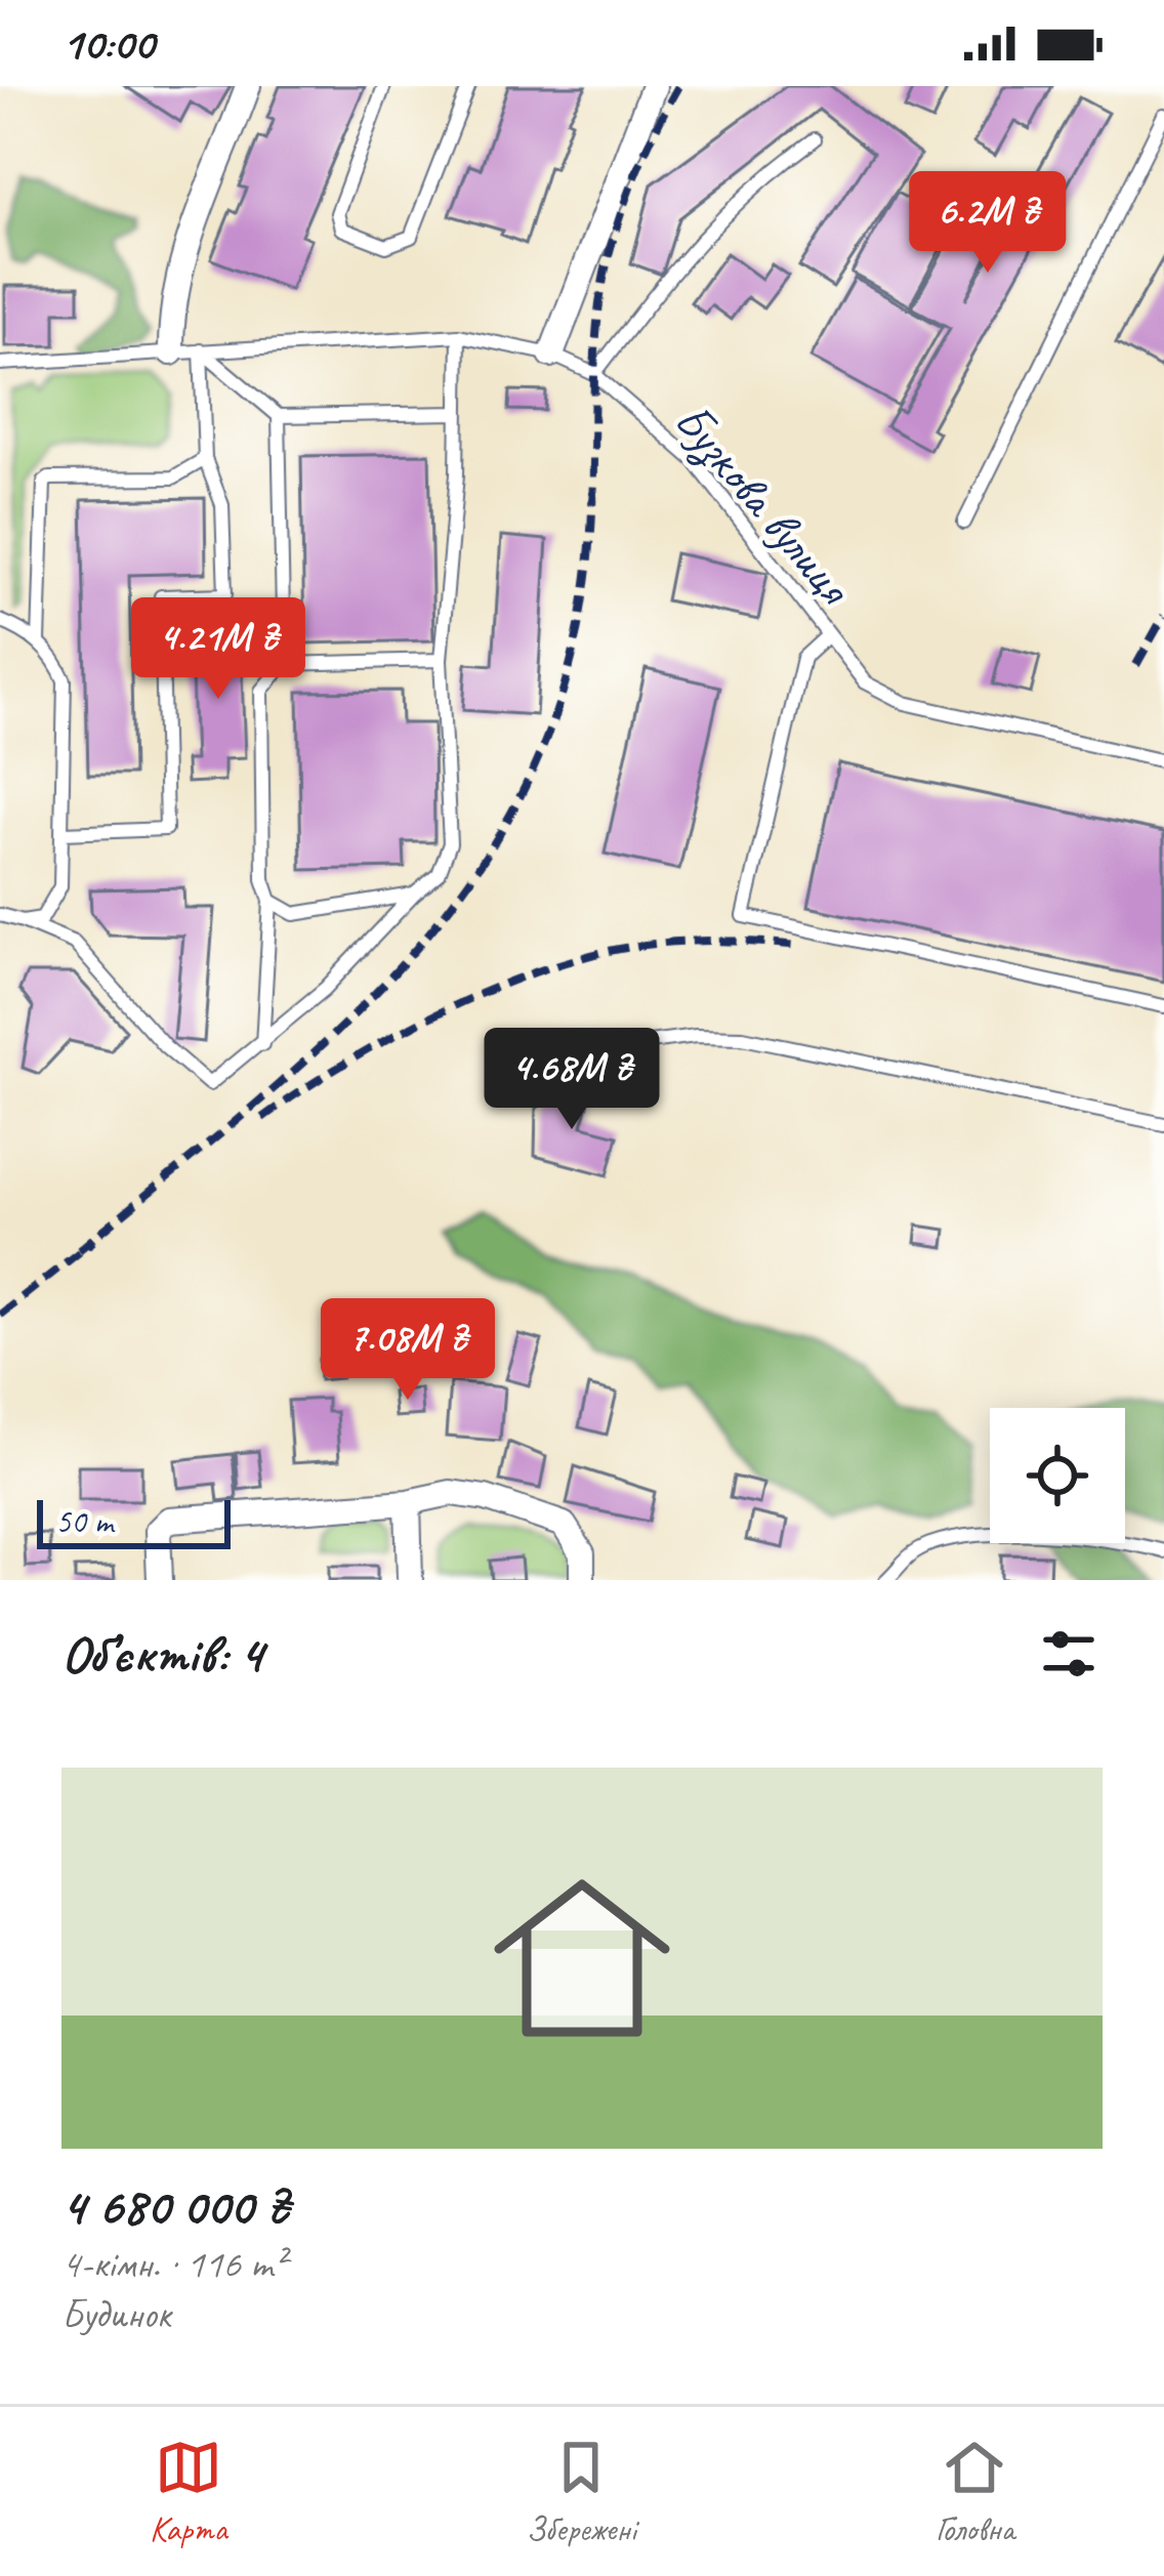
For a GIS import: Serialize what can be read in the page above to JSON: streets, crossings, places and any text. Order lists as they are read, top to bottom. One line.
{"streets":{"lane":["Бузкова вулиця"]},"scale_bar":"50 m","page":{"status":"10:00","price":["6.2M ₴","4.21M ₴","4.68M ₴","7.08M ₴"],"scale":"50 m","heading":"Об’єктів: 4","list":[{"name":"4 680 000 ₴","note":"4-кімн. · 116 m² · Будинок"}],"tabs":["Карта","Збережені","Головна"]}}
